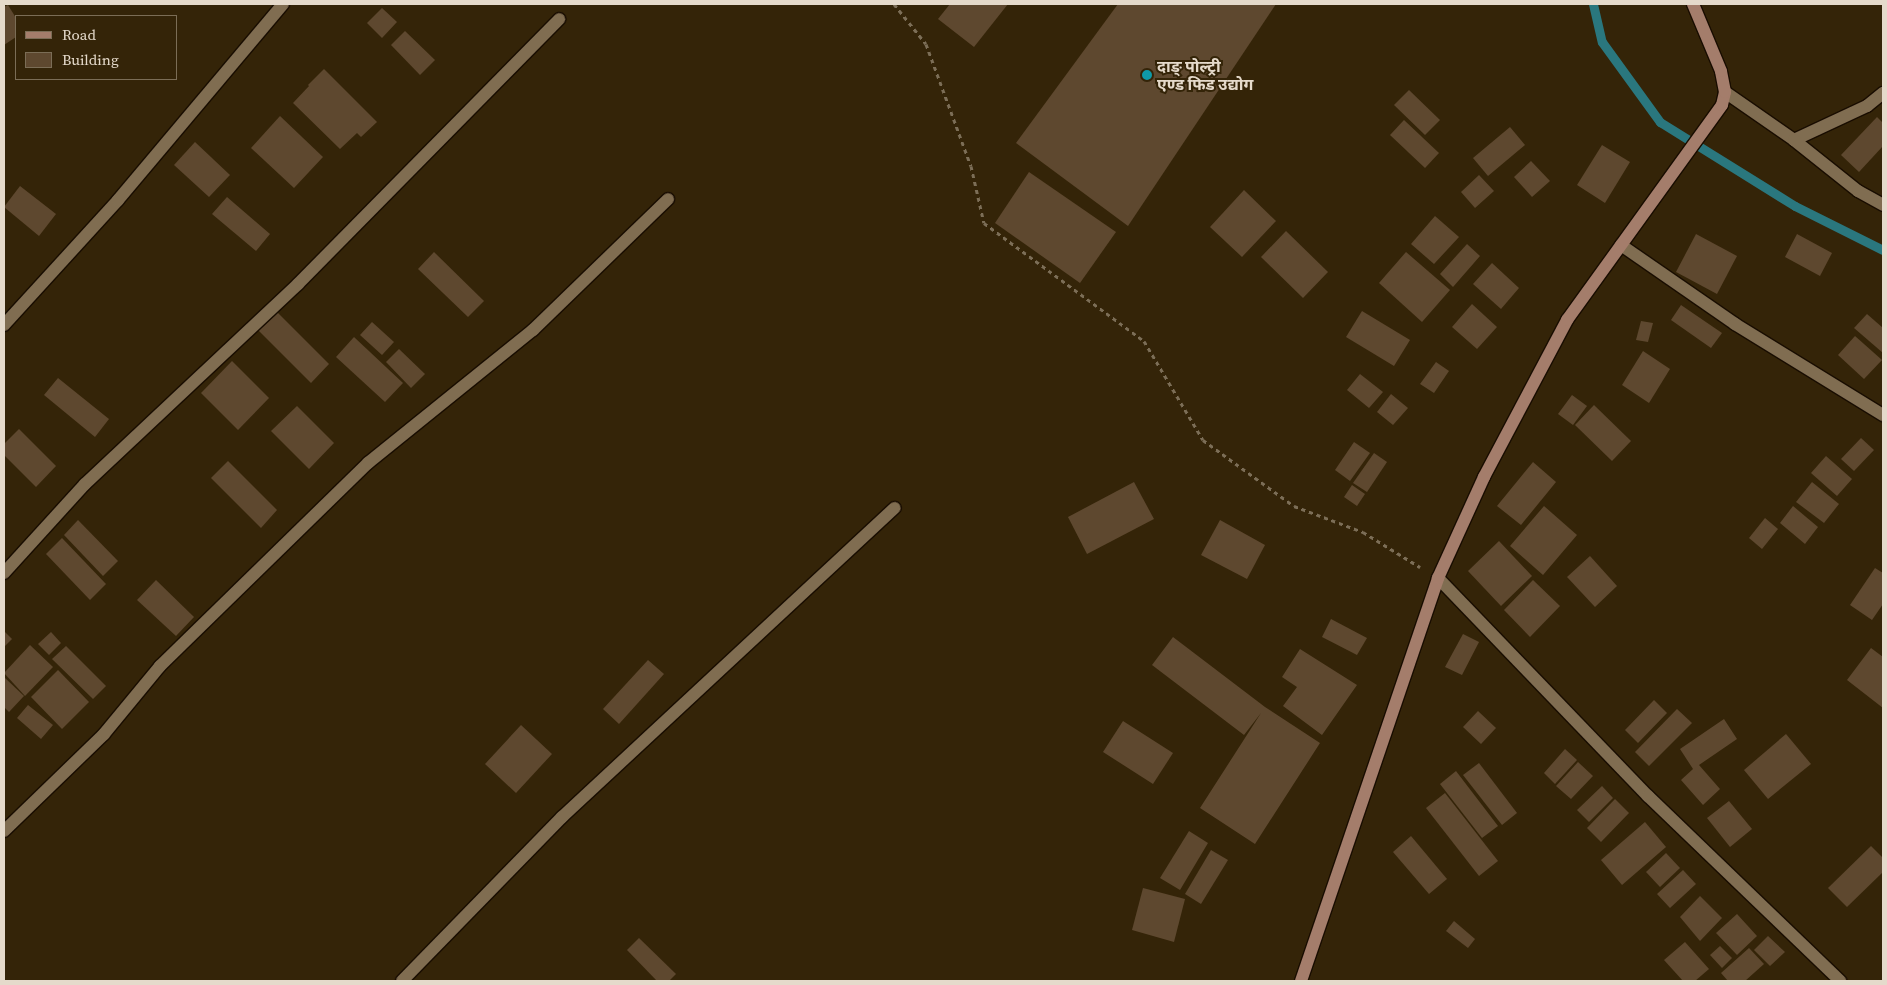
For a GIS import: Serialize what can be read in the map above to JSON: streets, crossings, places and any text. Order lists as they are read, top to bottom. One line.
{"places":["दाङ् पोल्ट्री एण्ड फिड उद्योग"],"legend":["Road","Building"]}
